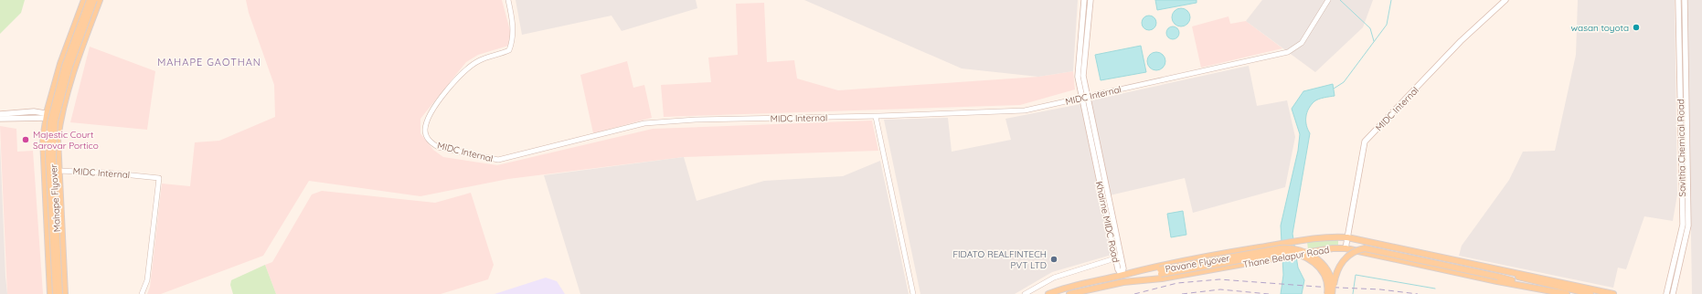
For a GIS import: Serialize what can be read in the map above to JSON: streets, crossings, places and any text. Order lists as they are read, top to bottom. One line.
{"streets":{"main road":["MIDC Internal","Savitha Chemical Road","Mahape Flyover","Khairne MIDC Road","Thane Belapur Road","Pavane Flyover"]},"crossings":[["MIDC Internal","Khairne MIDC Road"],["MIDC Internal","Thane Belapur Road"],["Khairne MIDC Road","Thane Belapur Road"],["Khairne MIDC Road","Pavane Flyover"],["Thane Belapur Road","Pavane Flyover"]],"districts":["MAHAPE GAOTHAN"],"places":["wasan toyota","Majestic Court Sarovar Portico","FIDATO REALFINTECH PVT LTD"]}
